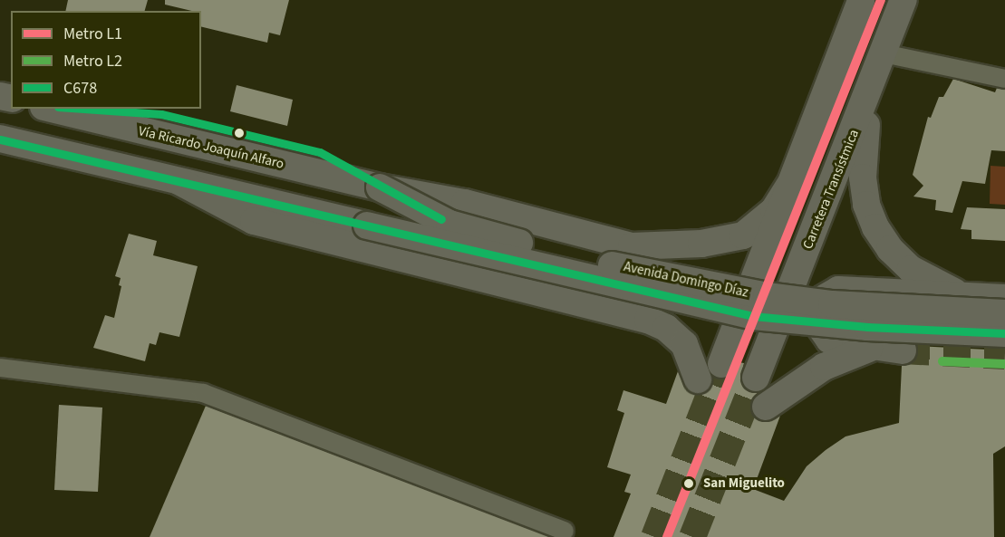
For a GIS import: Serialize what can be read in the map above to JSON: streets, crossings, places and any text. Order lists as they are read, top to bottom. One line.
{"streets":{"main road":["Vía Ricardo Joaquín Alfaro","Carretera Transístmica","Avenida Domingo Díaz"]},"crossings":[["Vía Ricardo Joaquín Alfaro","Avenida Domingo Díaz"]],"places":["San Miguelito"],"lines":["metro line L1","transit line C678","metro line L2"],"legend":["Metro L1","Metro L2","C678"]}
